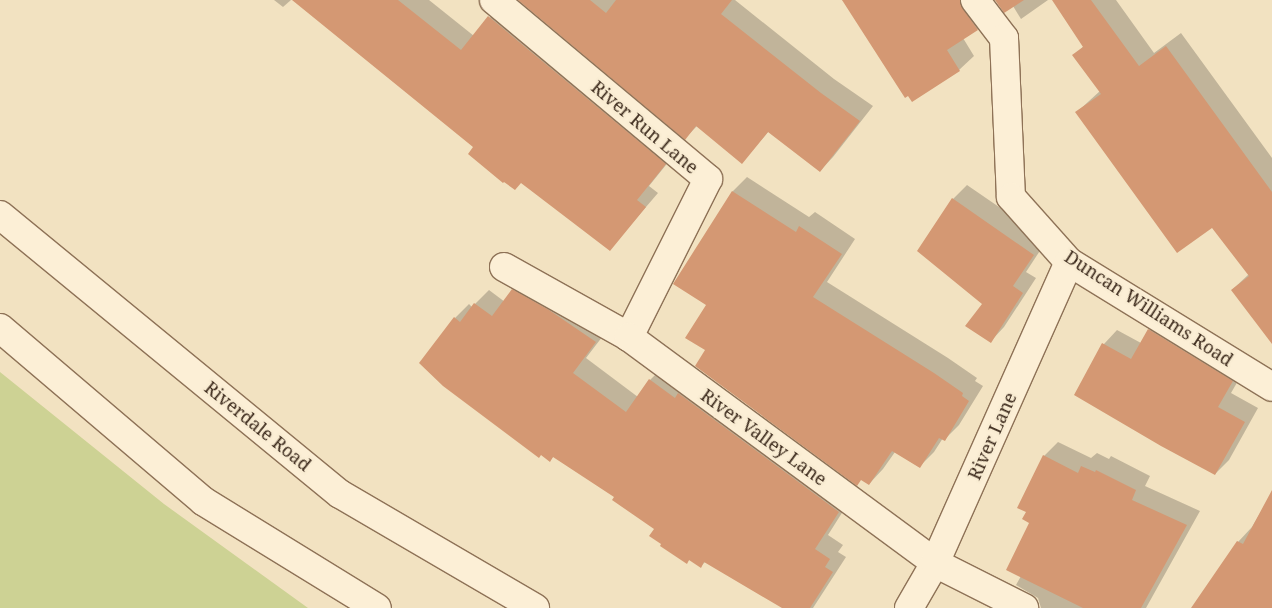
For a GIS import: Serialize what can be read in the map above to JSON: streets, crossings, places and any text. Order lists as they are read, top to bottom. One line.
{"streets":{"street":["River Run Lane","Duncan Williams Road","Riverdale Road","River Lane","River Valley Lane"]},"crossings":[["River Run Lane","River Valley Lane"],["Duncan Williams Road","River Lane"],["River Lane","River Valley Lane"]]}
